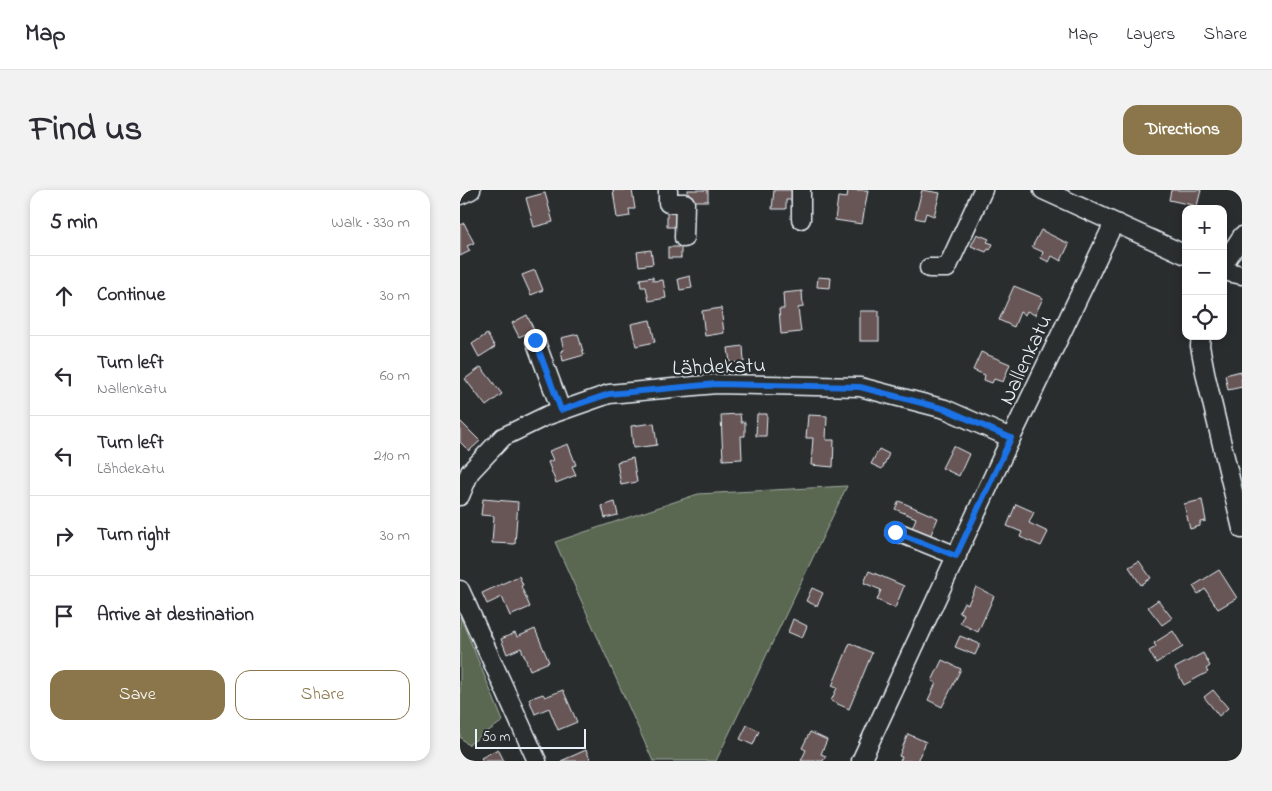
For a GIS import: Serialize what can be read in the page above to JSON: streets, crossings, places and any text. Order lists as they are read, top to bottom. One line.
{"streets":{"street":["Nallenkatu","Lähdekatu"]},"crossings":[["Nallenkatu","Lähdekatu"]],"scale_bar":"50 m","page":{"header":"Map","nav":["Map","Layers","Share"],"title":"Find us","buttons":["Directions",["Save","Share"]],"heading":["5 min","Walk · 330 m"],"map_buttons":["+","−"],"list":[["Continue","30 m"],["Turn left","Nallenkatu","60 m"],["Turn left","Lähdekatu","210 m"],["Turn right","30 m"],"Arrive at destination"],"scale":"50 m"}}
